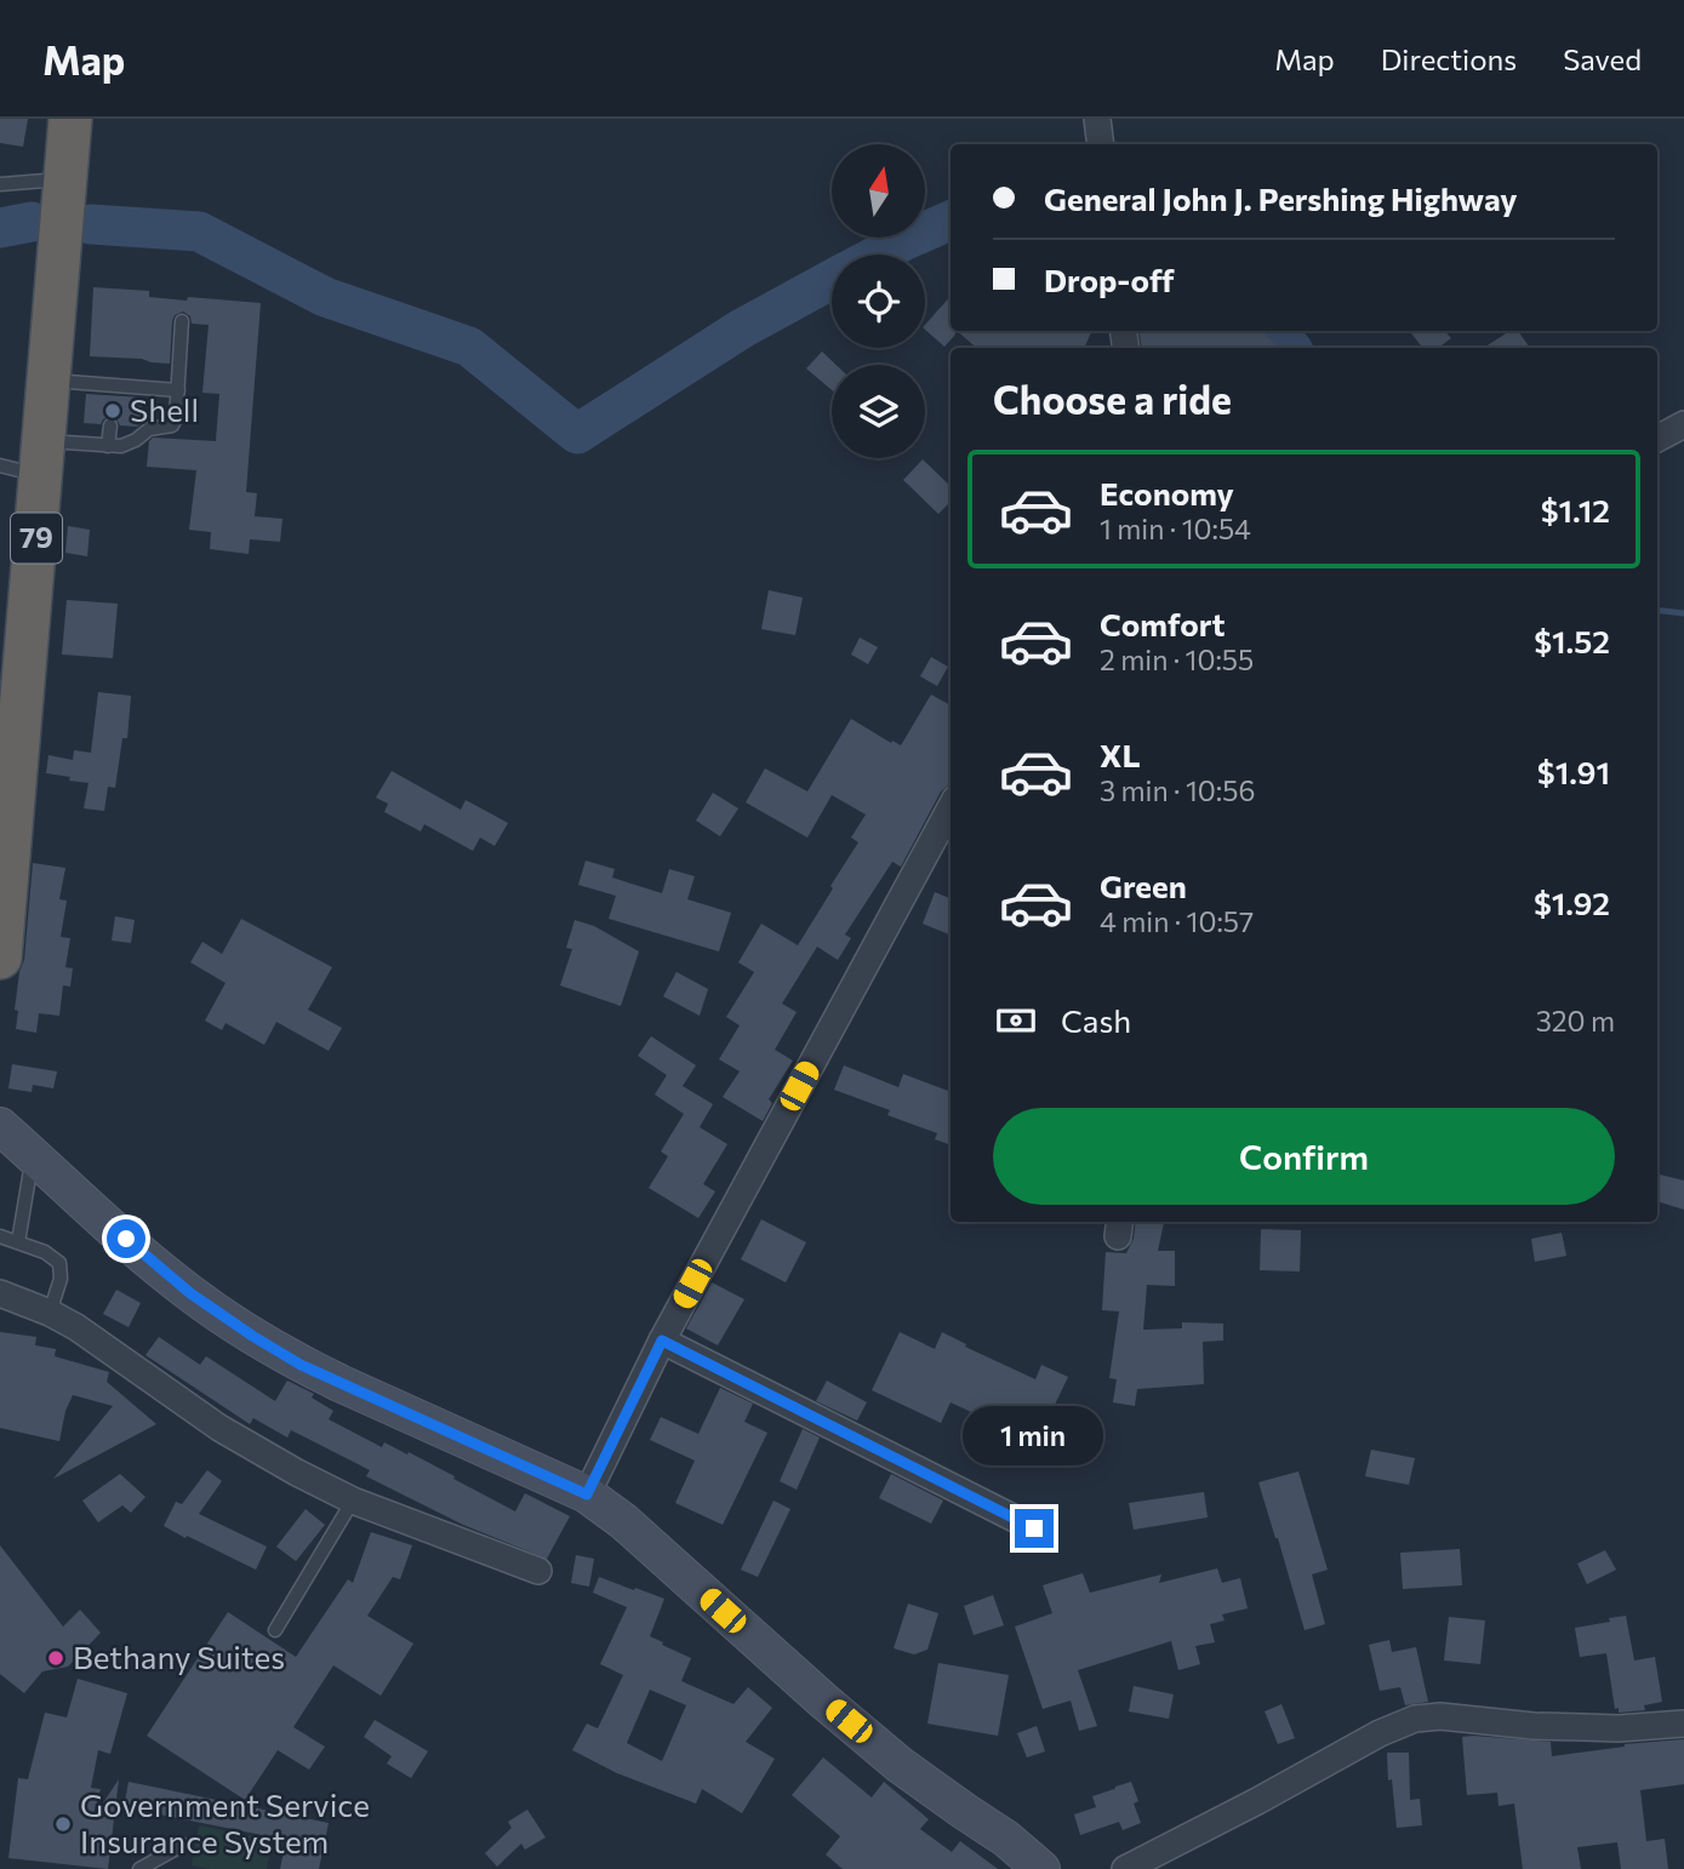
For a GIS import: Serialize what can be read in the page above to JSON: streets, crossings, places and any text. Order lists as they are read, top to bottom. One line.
{"streets":{"highway":["79"]},"places":["Shell","Bethany Suites","Government Service Insurance System"],"north":"top","page":{"header":"Map","nav":["Map","Directions","Saved"],"banner":["General John J. Pershing Highway","Drop-off"],"heading":"Choose a ride","list":[{"name":"Economy","note":"1 min · 10:54","value":"$1.12"},{"name":"Comfort","note":"2 min · 10:55","value":"$1.52"},{"name":"XL","note":"3 min · 10:56","value":"$1.91"},{"name":"Green","note":"4 min · 10:57","value":"$1.92"}],"pay":["Cash","320 m"],"buttons":"Confirm","bubble":"1 min"}}
